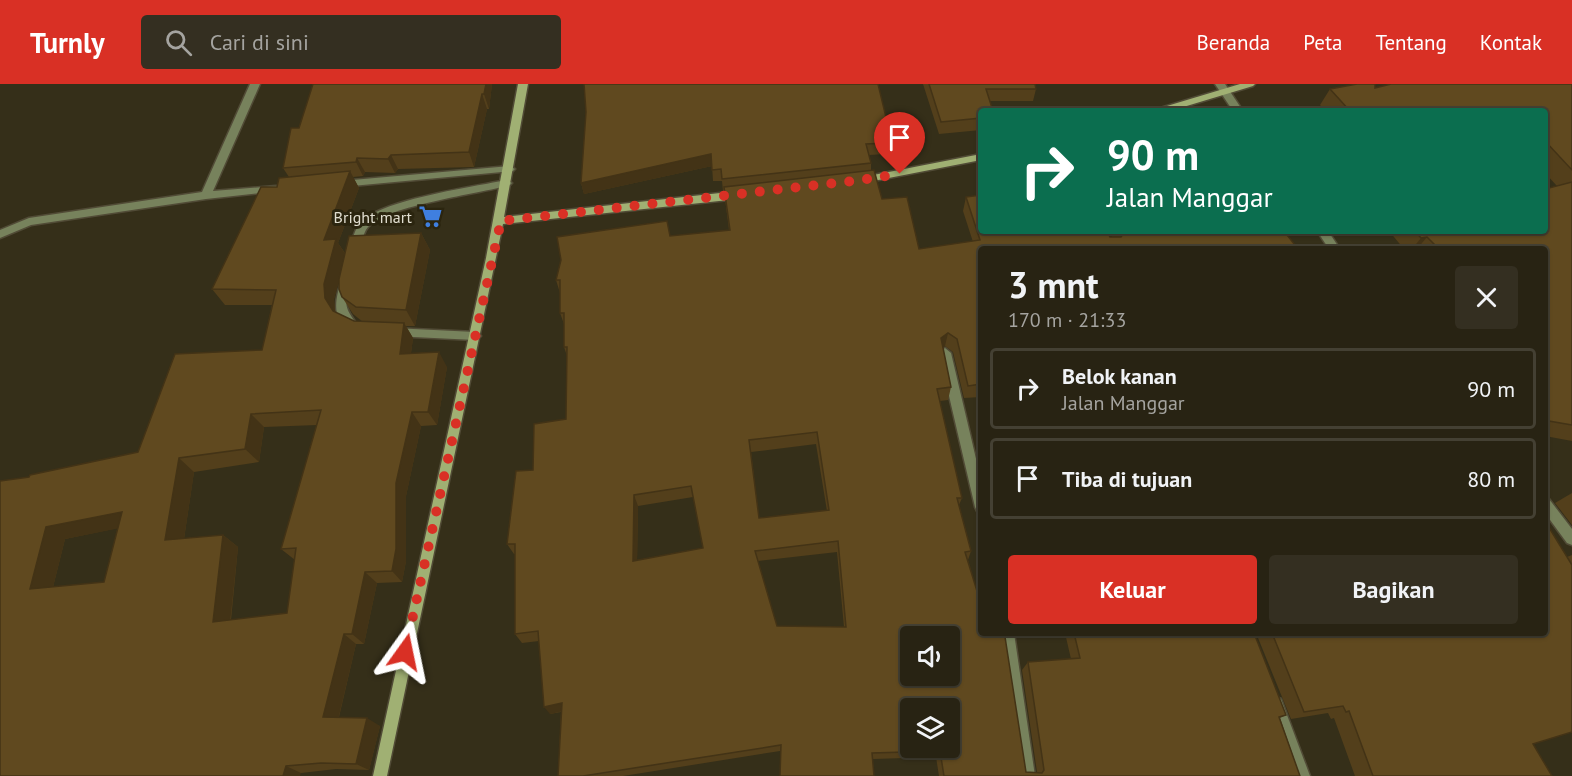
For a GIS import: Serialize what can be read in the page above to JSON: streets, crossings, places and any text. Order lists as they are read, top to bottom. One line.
{"places":{"supermarket":["Bright mart"]},"page":{"header":"Turnly","search":"Cari di sini","nav":["Beranda","Peta","Tentang","Kontak"],"turn":["90 m","Jalan Manggar"],"heading":["3 mnt","170 m · 21:33"],"list":[{"name":"Belok kanan","note":"Jalan Manggar","value":"90 m"},{"name":"Tiba di tujuan","value":"80 m"}],"buttons":["Keluar","Bagikan"]}}
